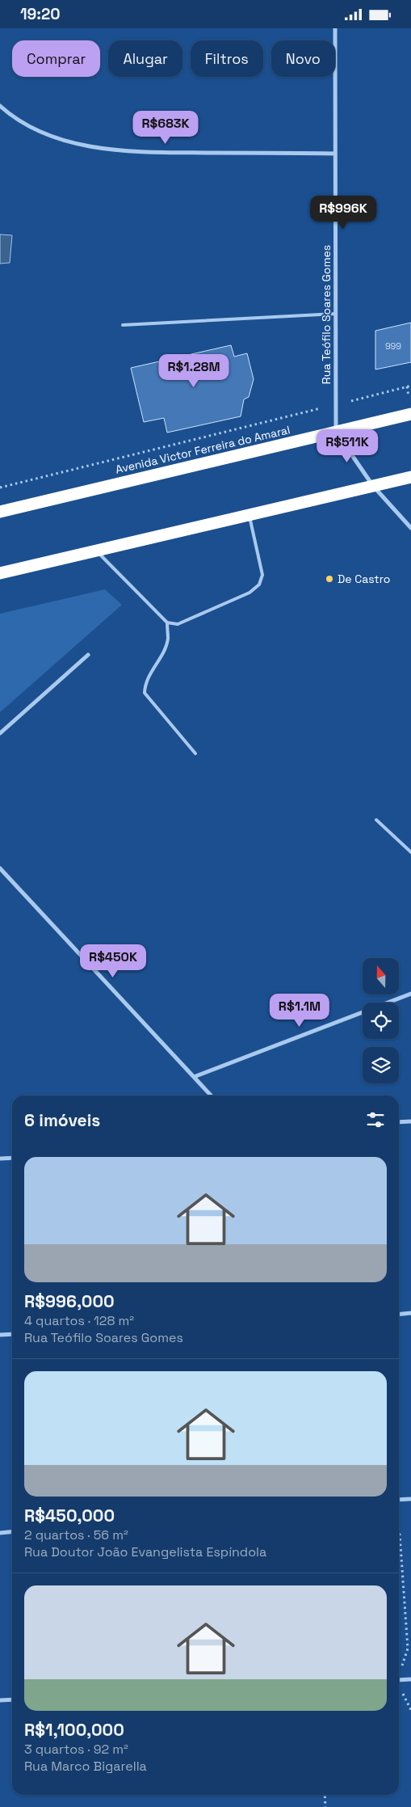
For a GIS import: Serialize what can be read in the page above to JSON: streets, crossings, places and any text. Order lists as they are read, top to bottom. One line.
{"streets":{"highway":["Avenida Victor Ferreira do Amaral"],"street":["Rua Teófilo Soares Gomes"]},"crossings":[["Rua Teófilo Soares Gomes","Avenida Victor Ferreira do Amaral"]],"places":["De Castro"],"house_numbers":["999"],"north":"top","page":{"status":"19:20","chip":["Comprar","Alugar","Filtros","Novo"],"price":["R$683K","R$996K","R$1.28M","R$511K","R$450K","R$1.1M"],"heading":"6 imóveis","list":[{"name":"R$996,000","note":"4 quartos · 128 m² · Rua Teófilo Soares Gomes"},{"name":"R$450,000","note":"2 quartos · 56 m² · Rua Doutor João Evangelista Espíndola"},{"name":"R$1,100,000","note":"3 quartos · 92 m² · Rua Marco Bigarella"}]}}
